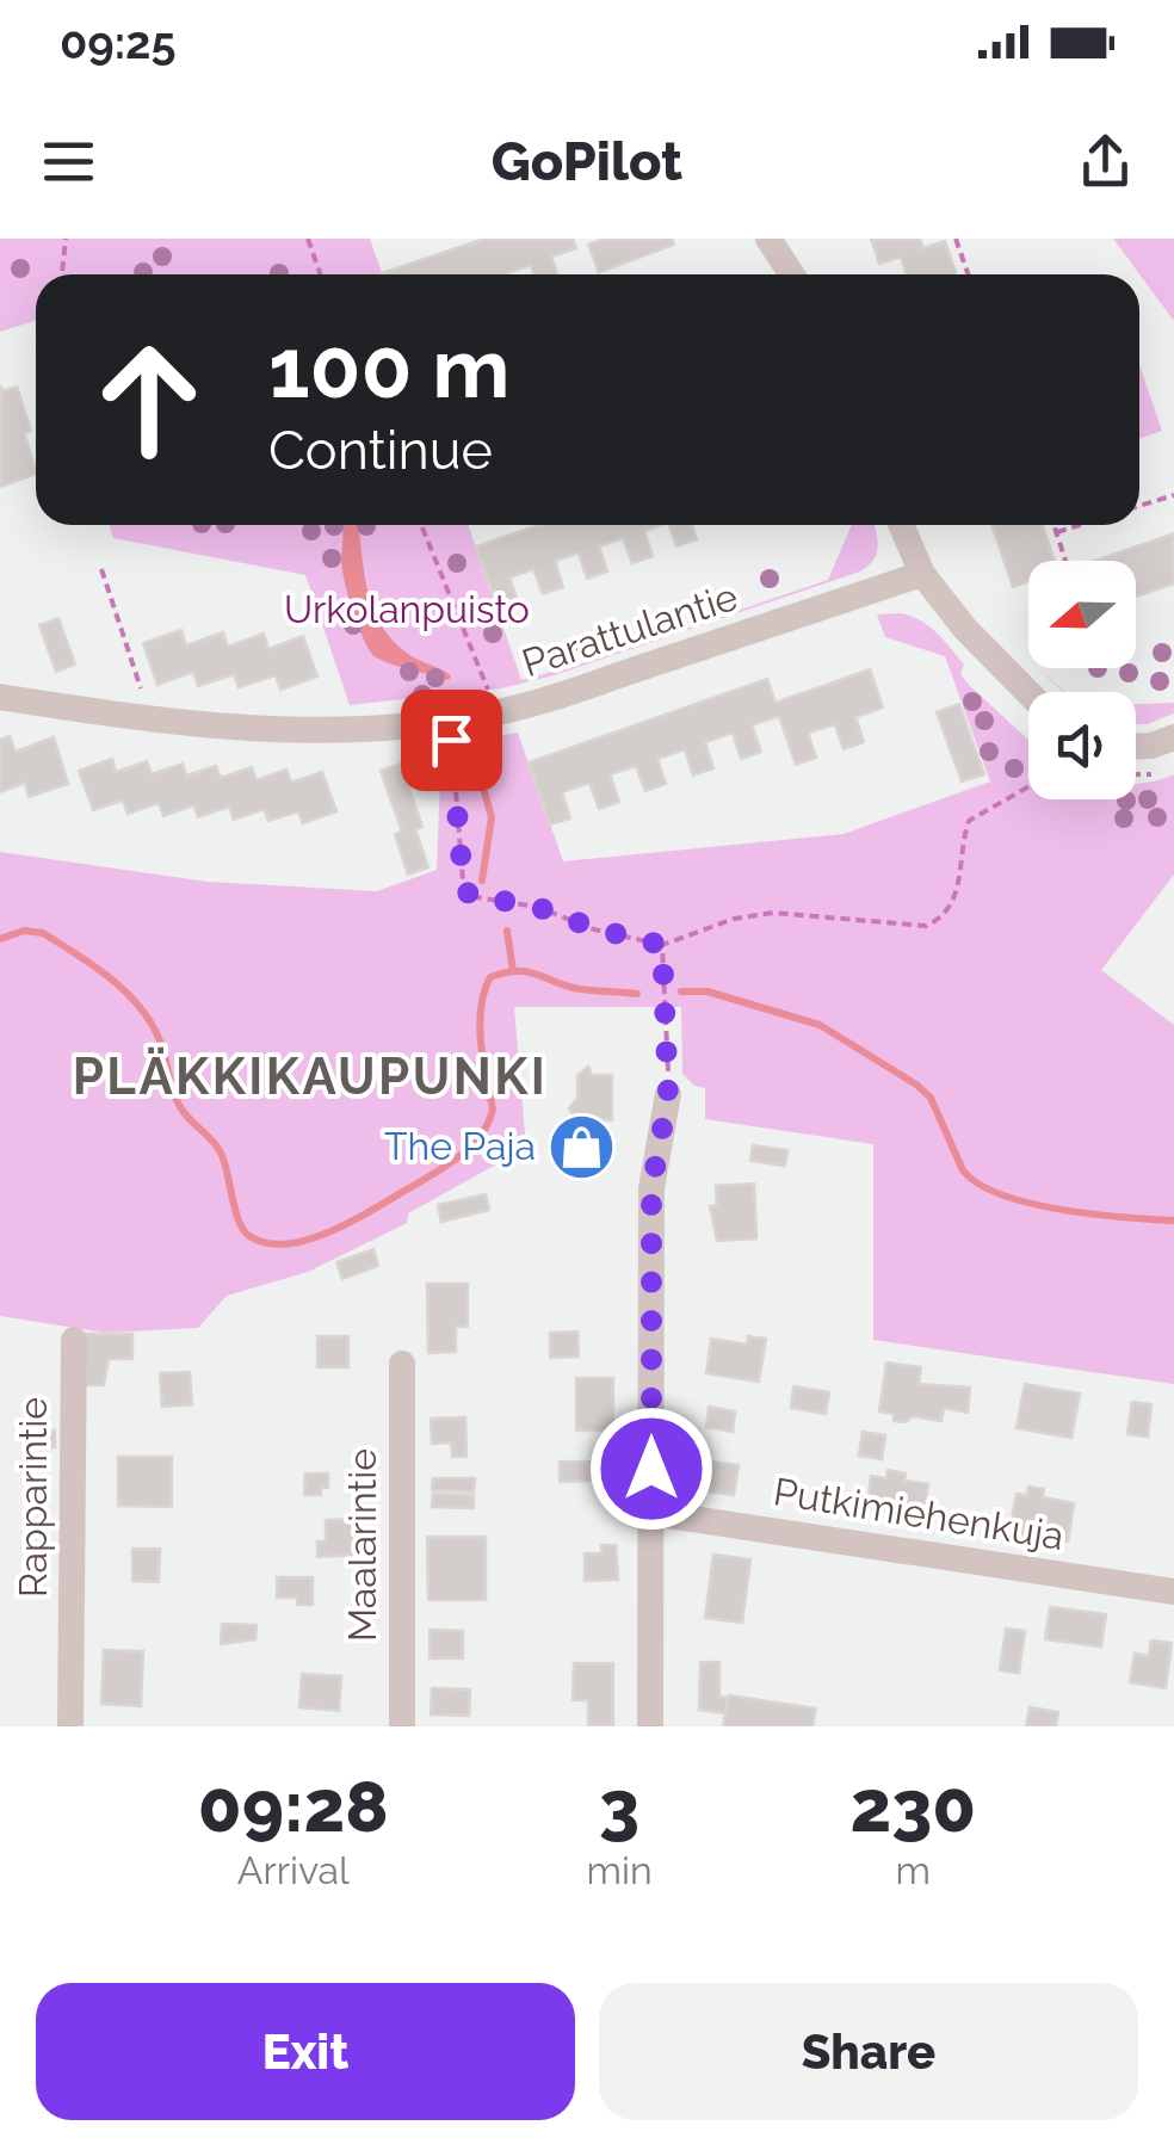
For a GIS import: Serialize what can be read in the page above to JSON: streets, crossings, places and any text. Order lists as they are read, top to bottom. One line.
{"streets":{"street":["Parattulantie","Rapparintie","Putkimiehenkuja","Maalarintie"]},"districts":["PLÄKKIKAUPUNKI"],"parks":["Urkolanpuisto"],"places":{"shop":["The Paja"]},"north":"left","page":{"status":"09:25","header":"GoPilot","turn":["100 m","Continue"],"eta":["09:28","Arrival","3","min","230","m"],"buttons":["Exit","Share"]}}
